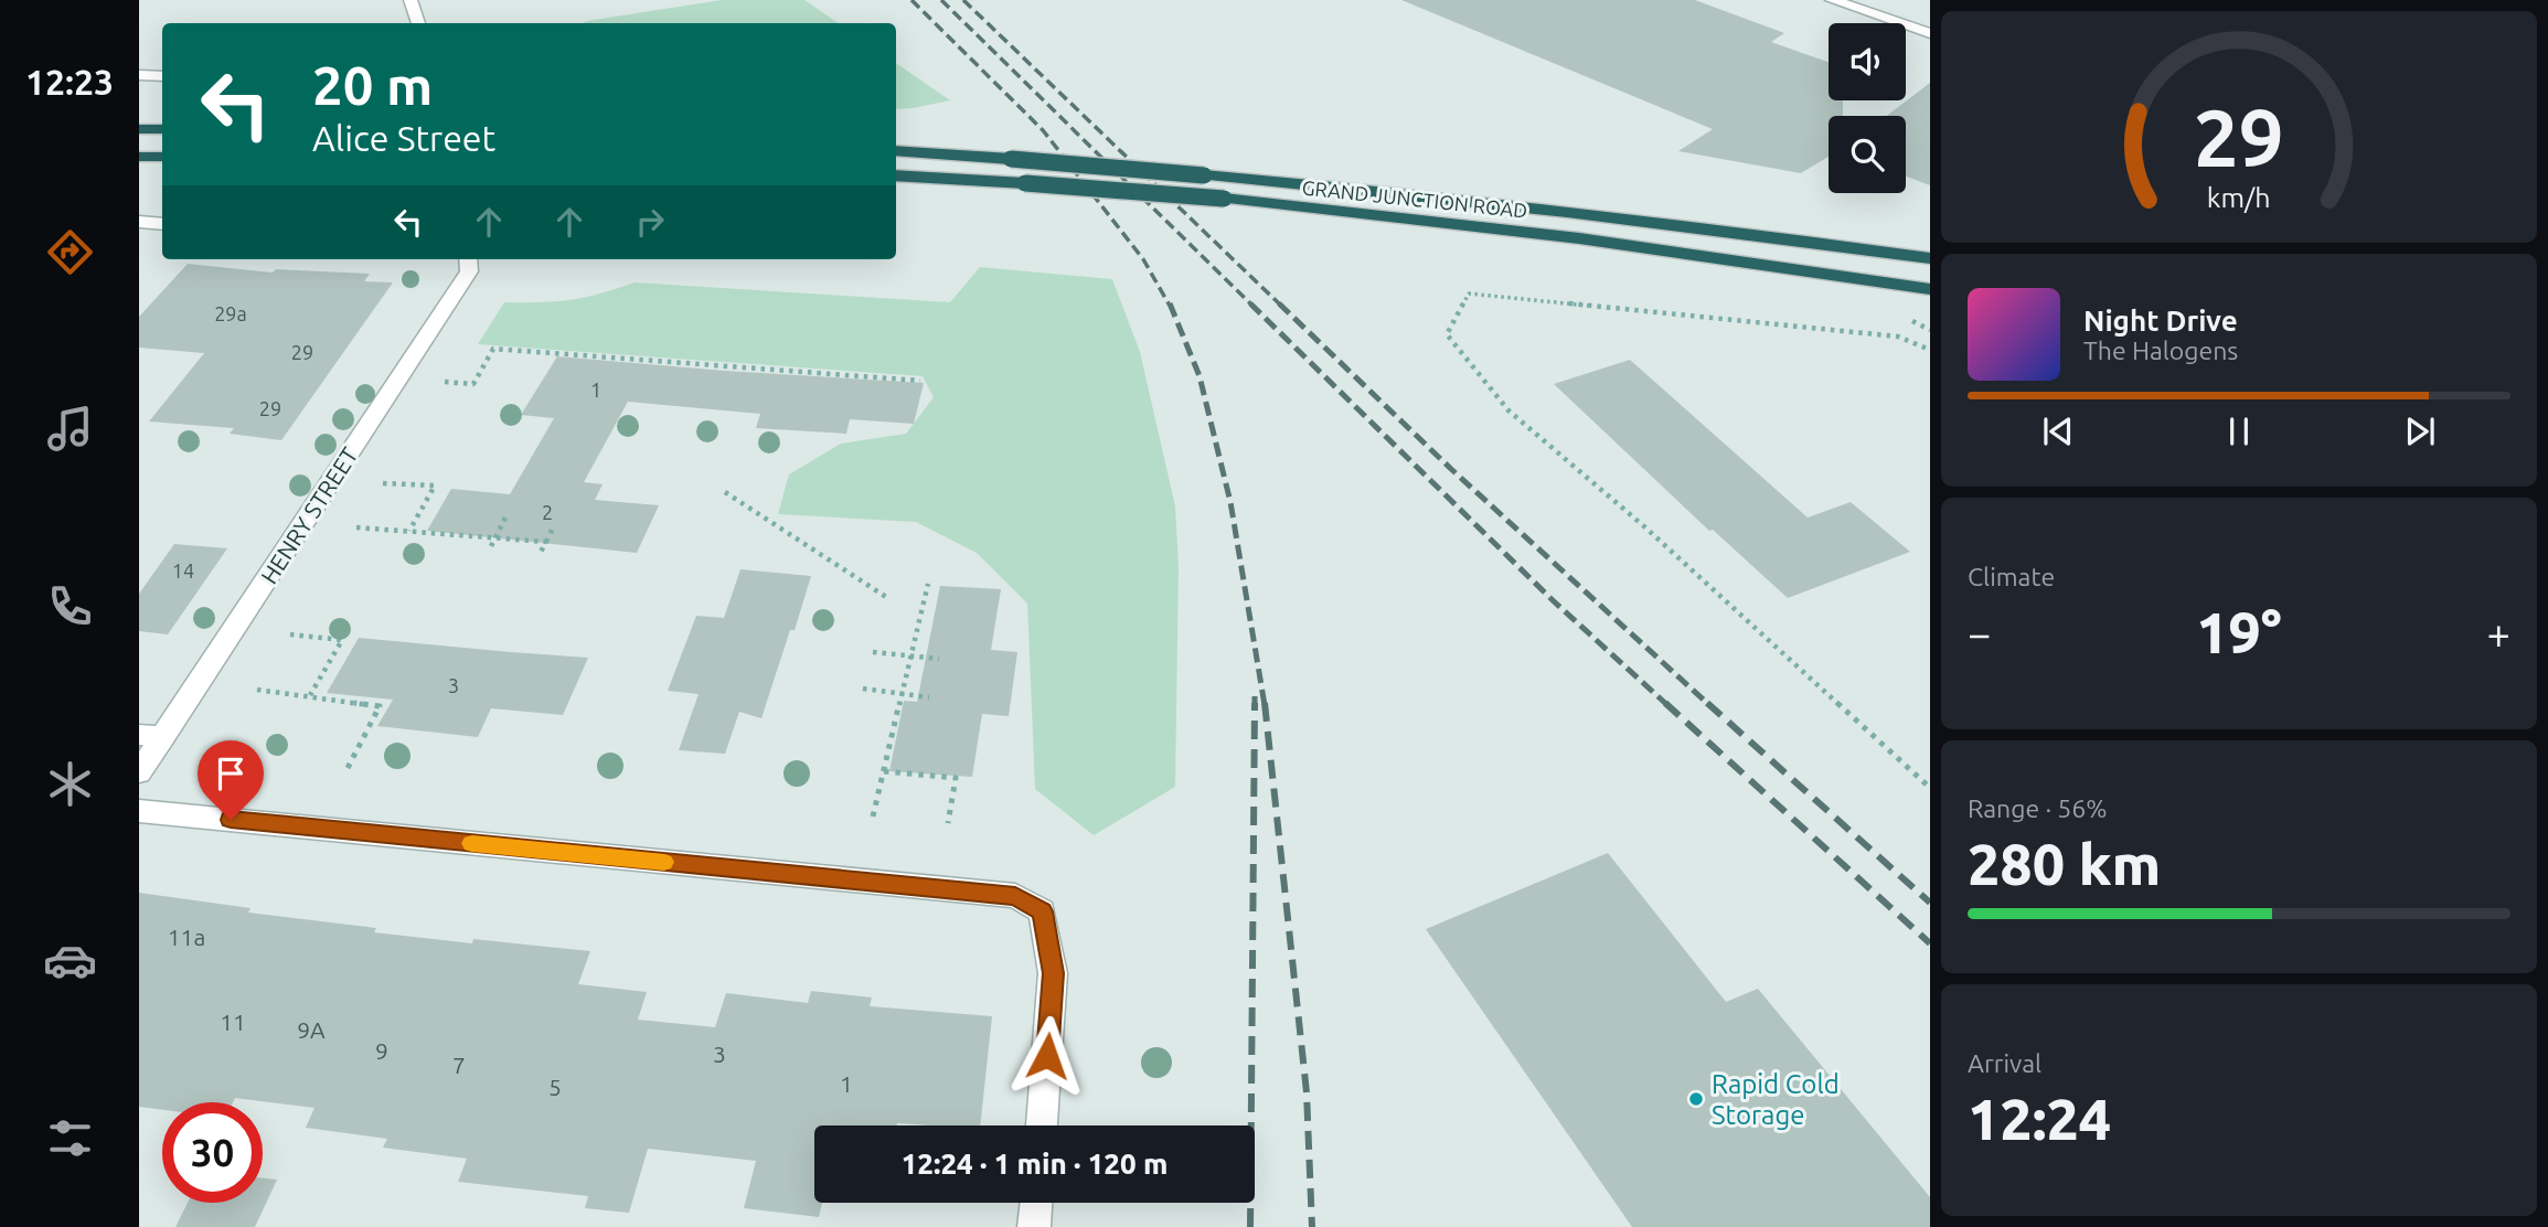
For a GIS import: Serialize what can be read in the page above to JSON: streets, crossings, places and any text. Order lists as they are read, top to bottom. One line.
{"streets":{"highway":["GRAND JUNCTION ROAD"],"street":["HENRY STREET"]},"places":["Rapid Cold Storage"],"house_numbers":["29a","29","1","29","2","14","3","11a","11","9A","9","3","7","1","5"],"page":{"tabs":"12:23","turn":["20 m","Alice Street"],"song":["Night Drive","The Halogens"],"tile":["Climate",["Range · 56%","280 km"],["Arrival","12:24"]],"heat":["−","19°","+"],"limit":"30","trip":"12:24 · 1 min · 120 m","gauge":["29","km/h"]}}
